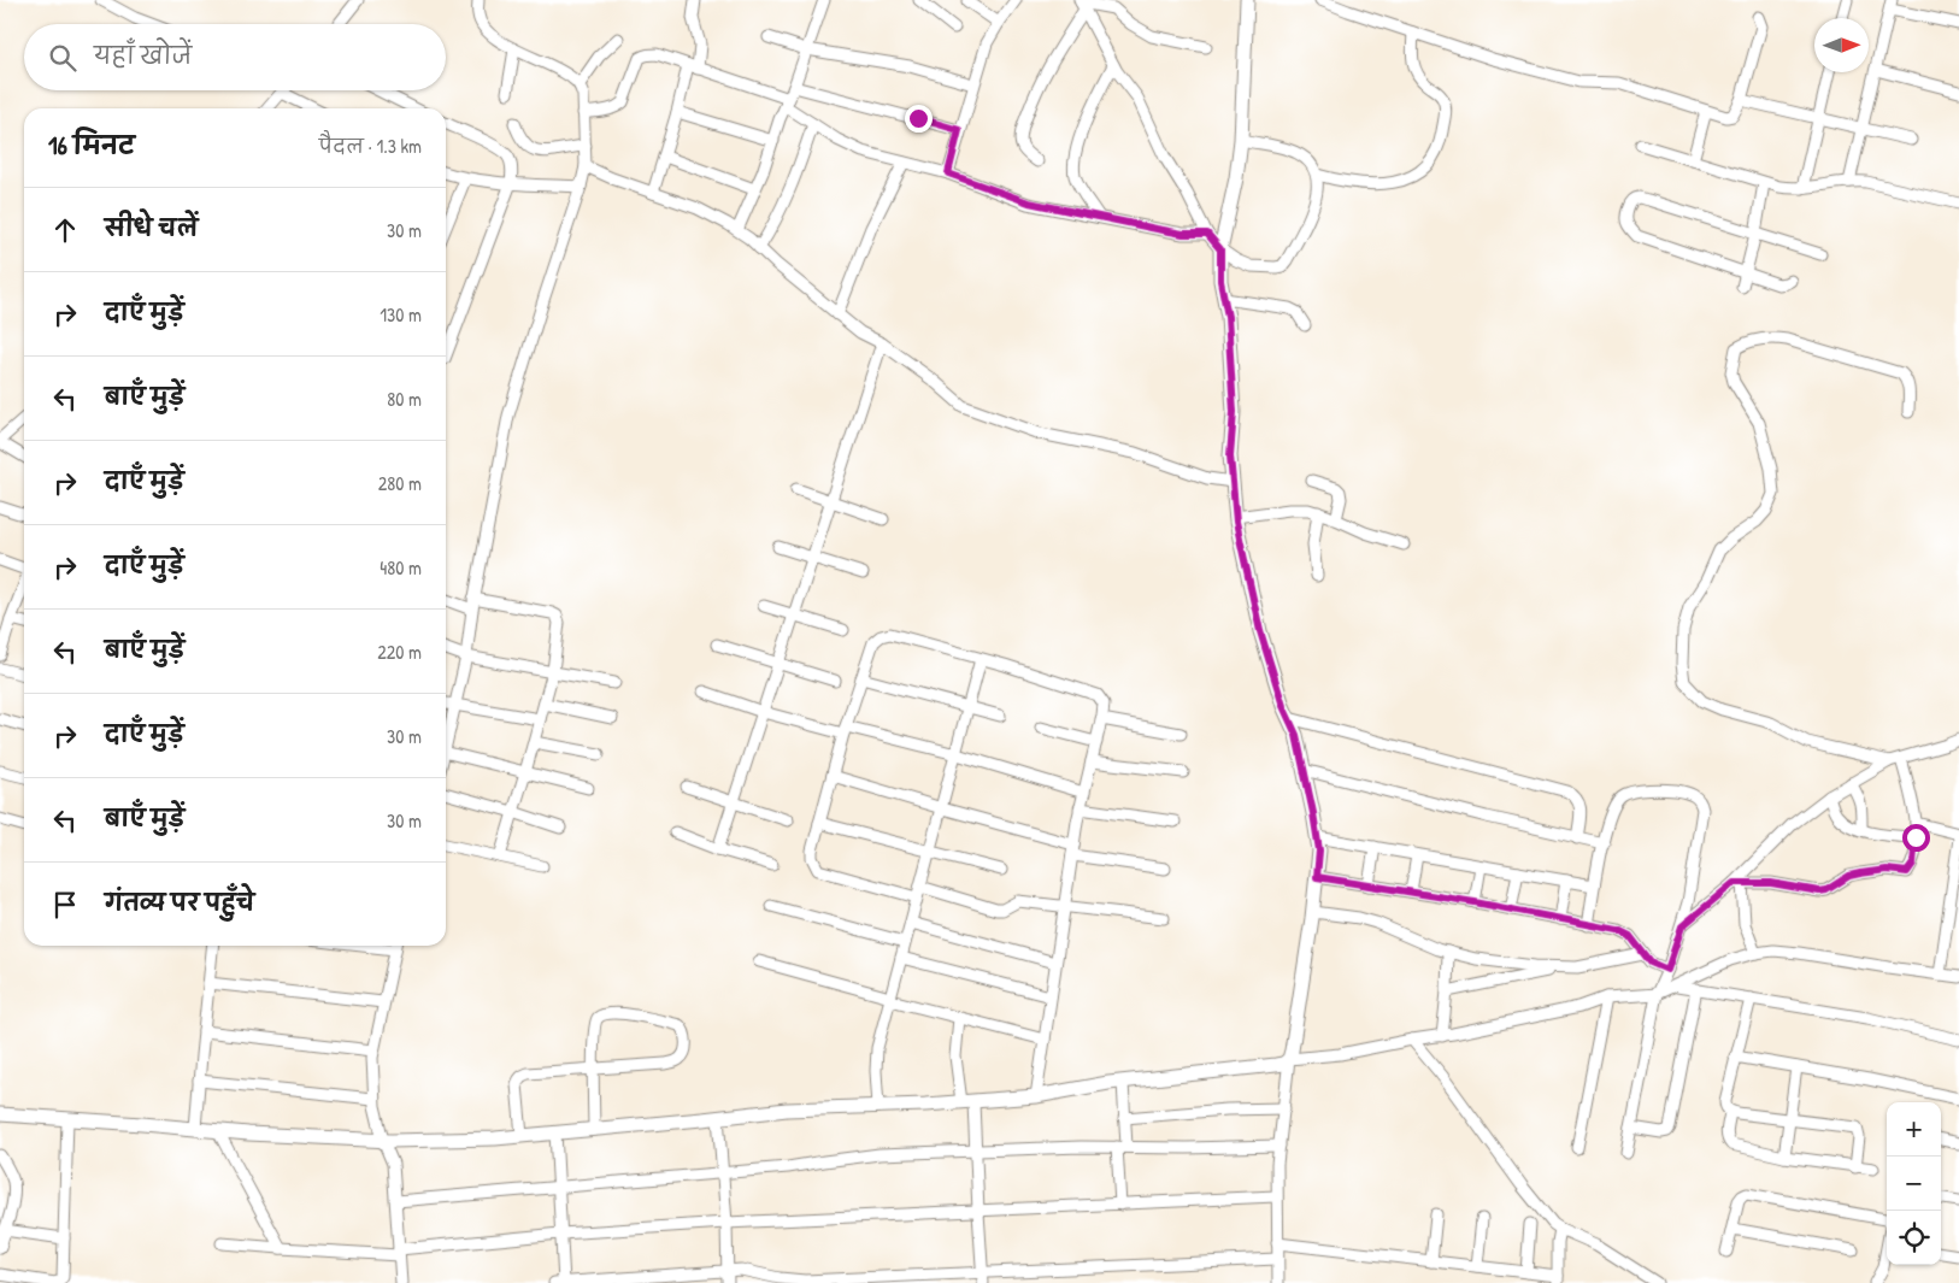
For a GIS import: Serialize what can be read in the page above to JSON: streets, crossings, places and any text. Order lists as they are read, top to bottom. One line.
{"north":"right","page":{"search":"यहाँ खोजें","heading":["16 मिनट","पैदल · 1.3 km"],"list":[["सीधे चलें","30 m"],["दाएँ मुड़ें","130 m"],["बाएँ मुड़ें","80 m"],["दाएँ मुड़ें","280 m"],["दाएँ मुड़ें","480 m"],["बाएँ मुड़ें","220 m"],["दाएँ मुड़ें","30 m"],["बाएँ मुड़ें","30 m"],"गंतव्य पर पहुँचे"],"map_buttons":["+","−"]}}
